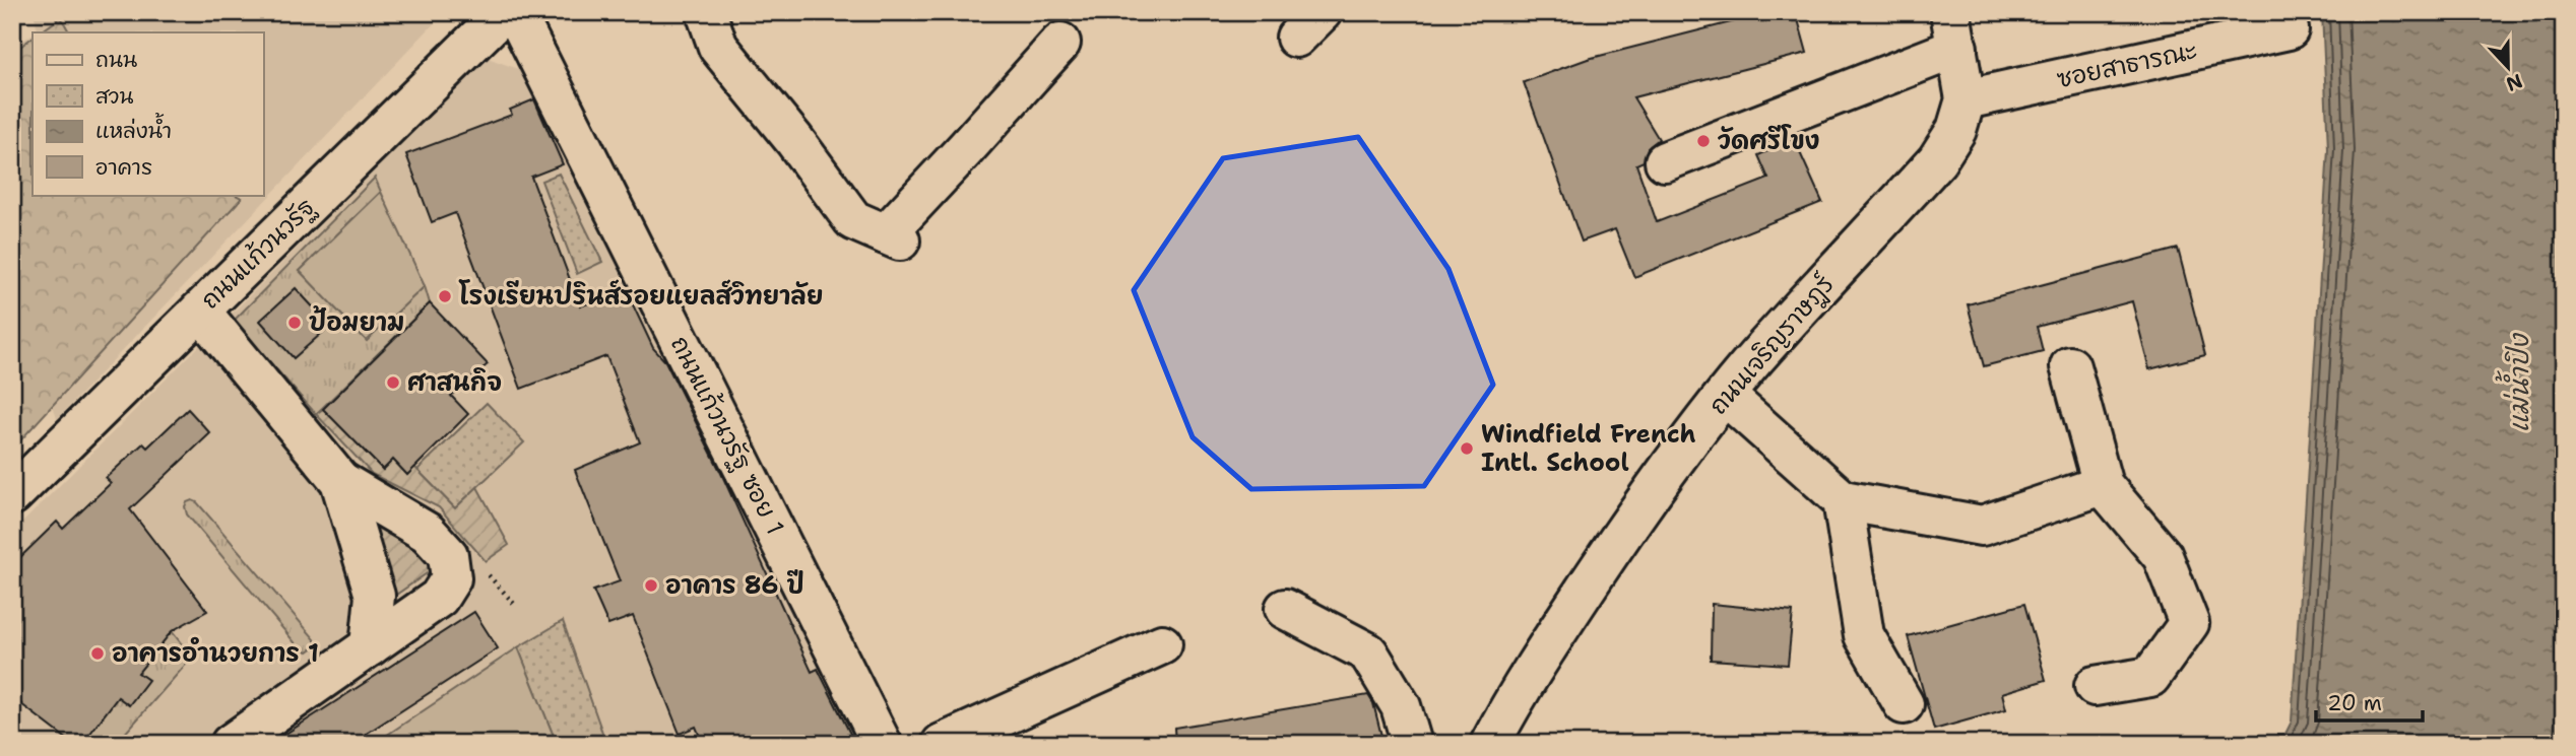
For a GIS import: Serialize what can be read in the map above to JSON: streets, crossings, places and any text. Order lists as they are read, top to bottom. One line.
{"streets":{"street":["ซอยสาธารณะ","ถนนแก้วนวรัฐ","ถนนเจริญราษฎร์","ถนนแก้วนวรัฐ ซอย 1"]},"crossings":[["ซอยสาธารณะ","ถนนเจริญราษฎร์"]],"water":["แม่น้ำปิง"],"places":["วัดศรีโขง","โรงเรียนปรินส์รอยแยลส์วิทยาลัย","ป้อมยาม","ศาสนกิจ","Windfield French Intl. School","อาคาร 86 ปี","อาคารอำนวยการ 1"],"legend":["ถนน","สวน","แหล่งน้ำ","อาคาร"],"scale_bar":"20 m","north":"bottom"}
